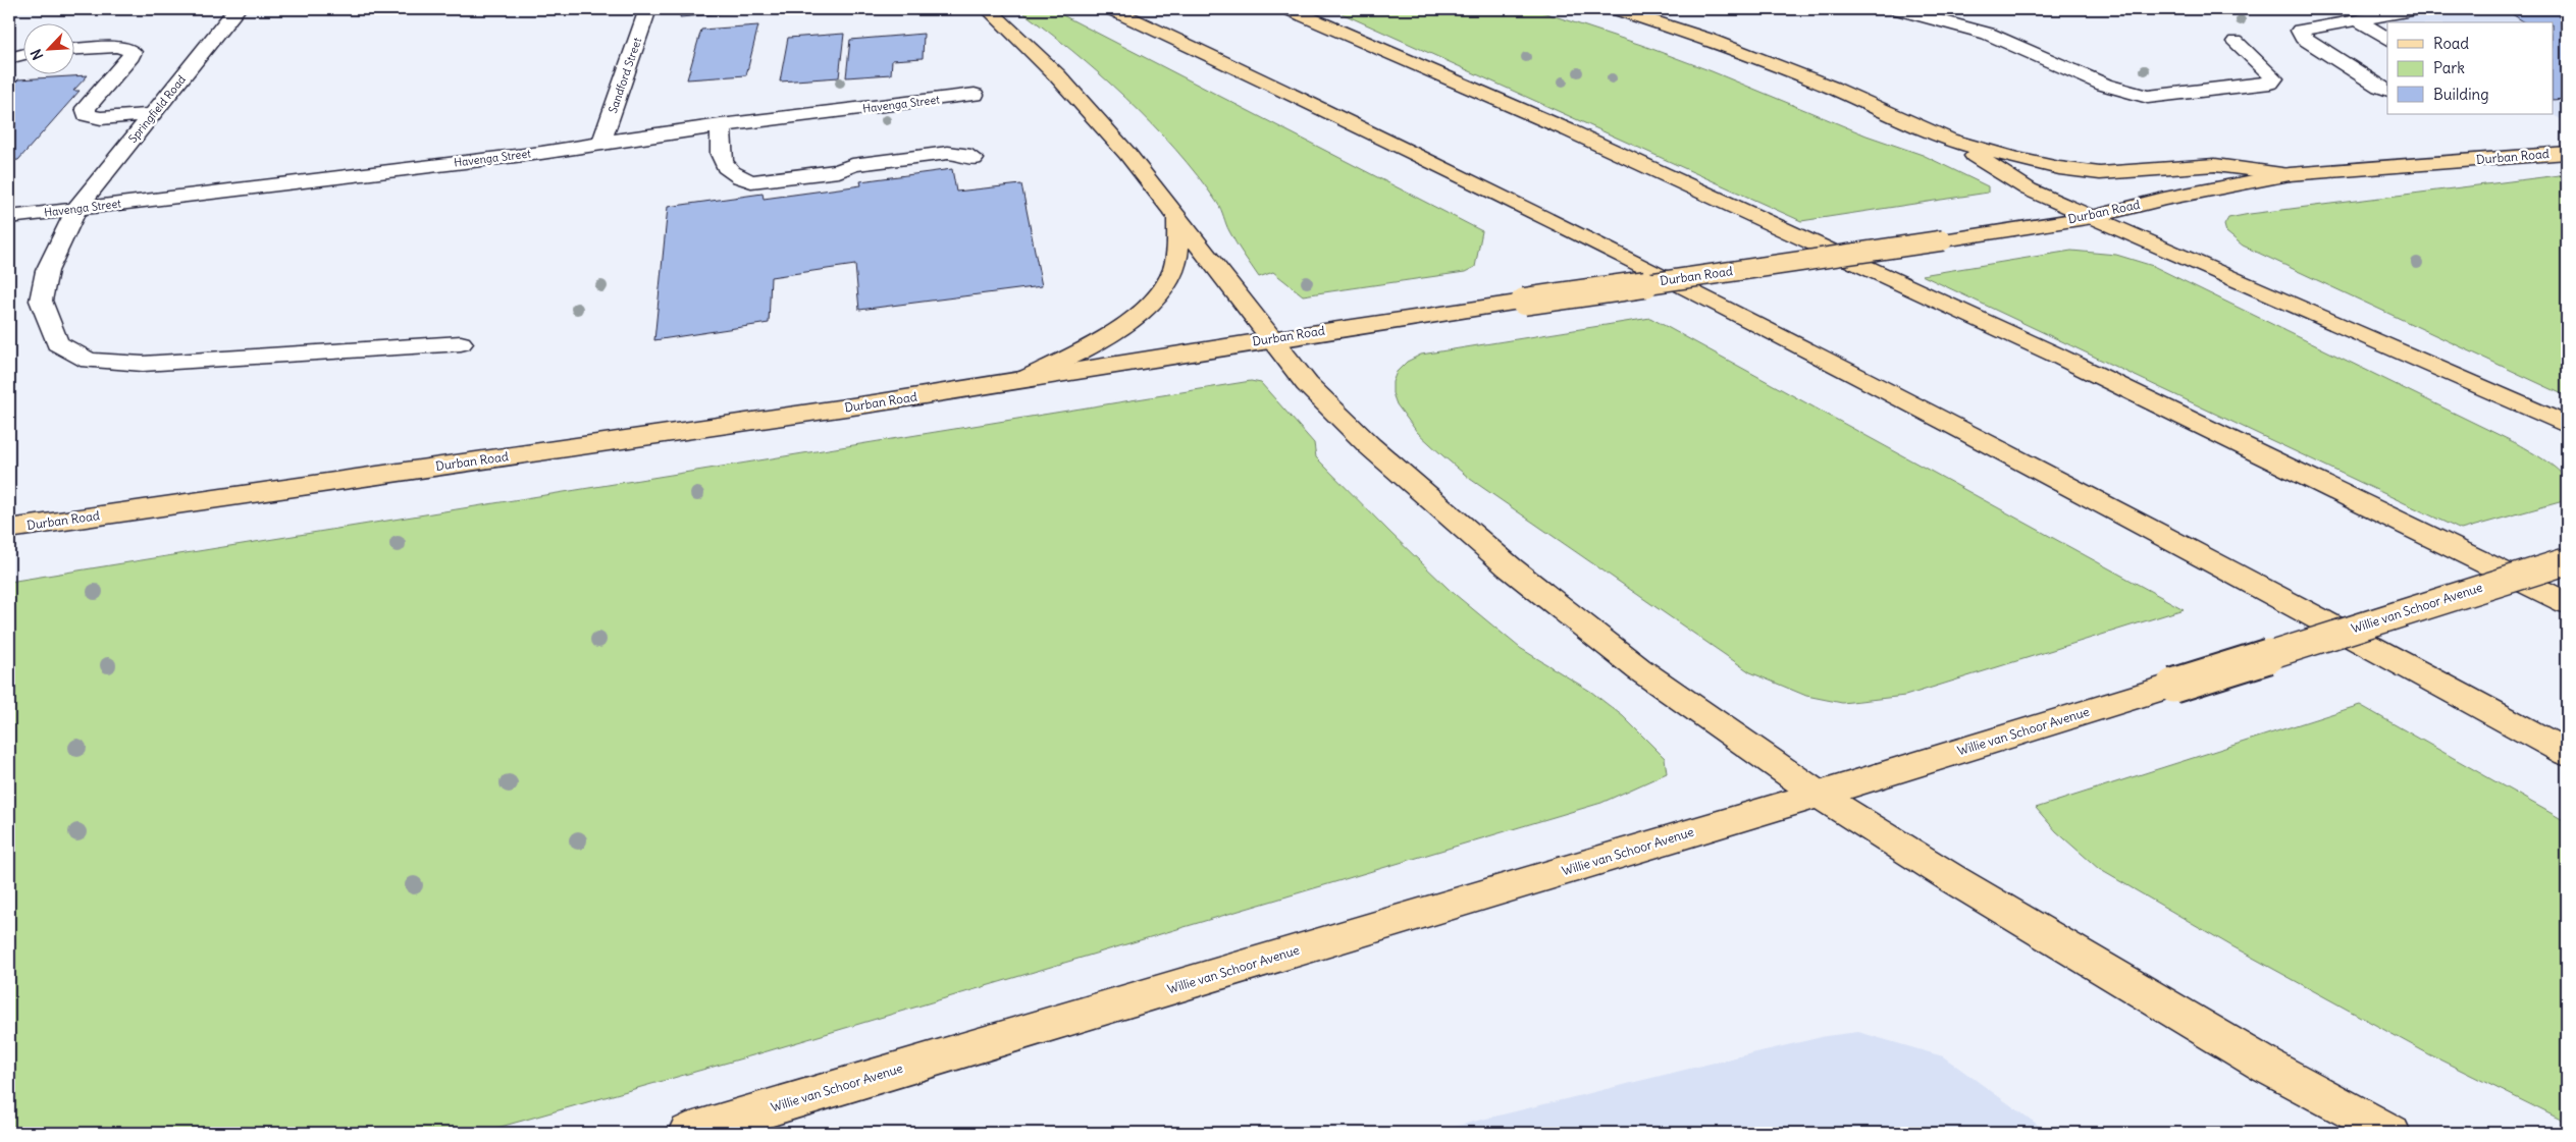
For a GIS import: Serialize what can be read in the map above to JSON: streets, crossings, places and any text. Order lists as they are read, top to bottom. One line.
{"streets":{"main road":["Durban Road","Willie van Schoor Avenue"],"street":["Sandford Street","Havenga Street","Springfield Road"]},"crossings":[["Sandford Street","Havenga Street"],["Havenga Street","Springfield Road"]],"legend":["Road","Park","Building"],"north":"bottom left"}
